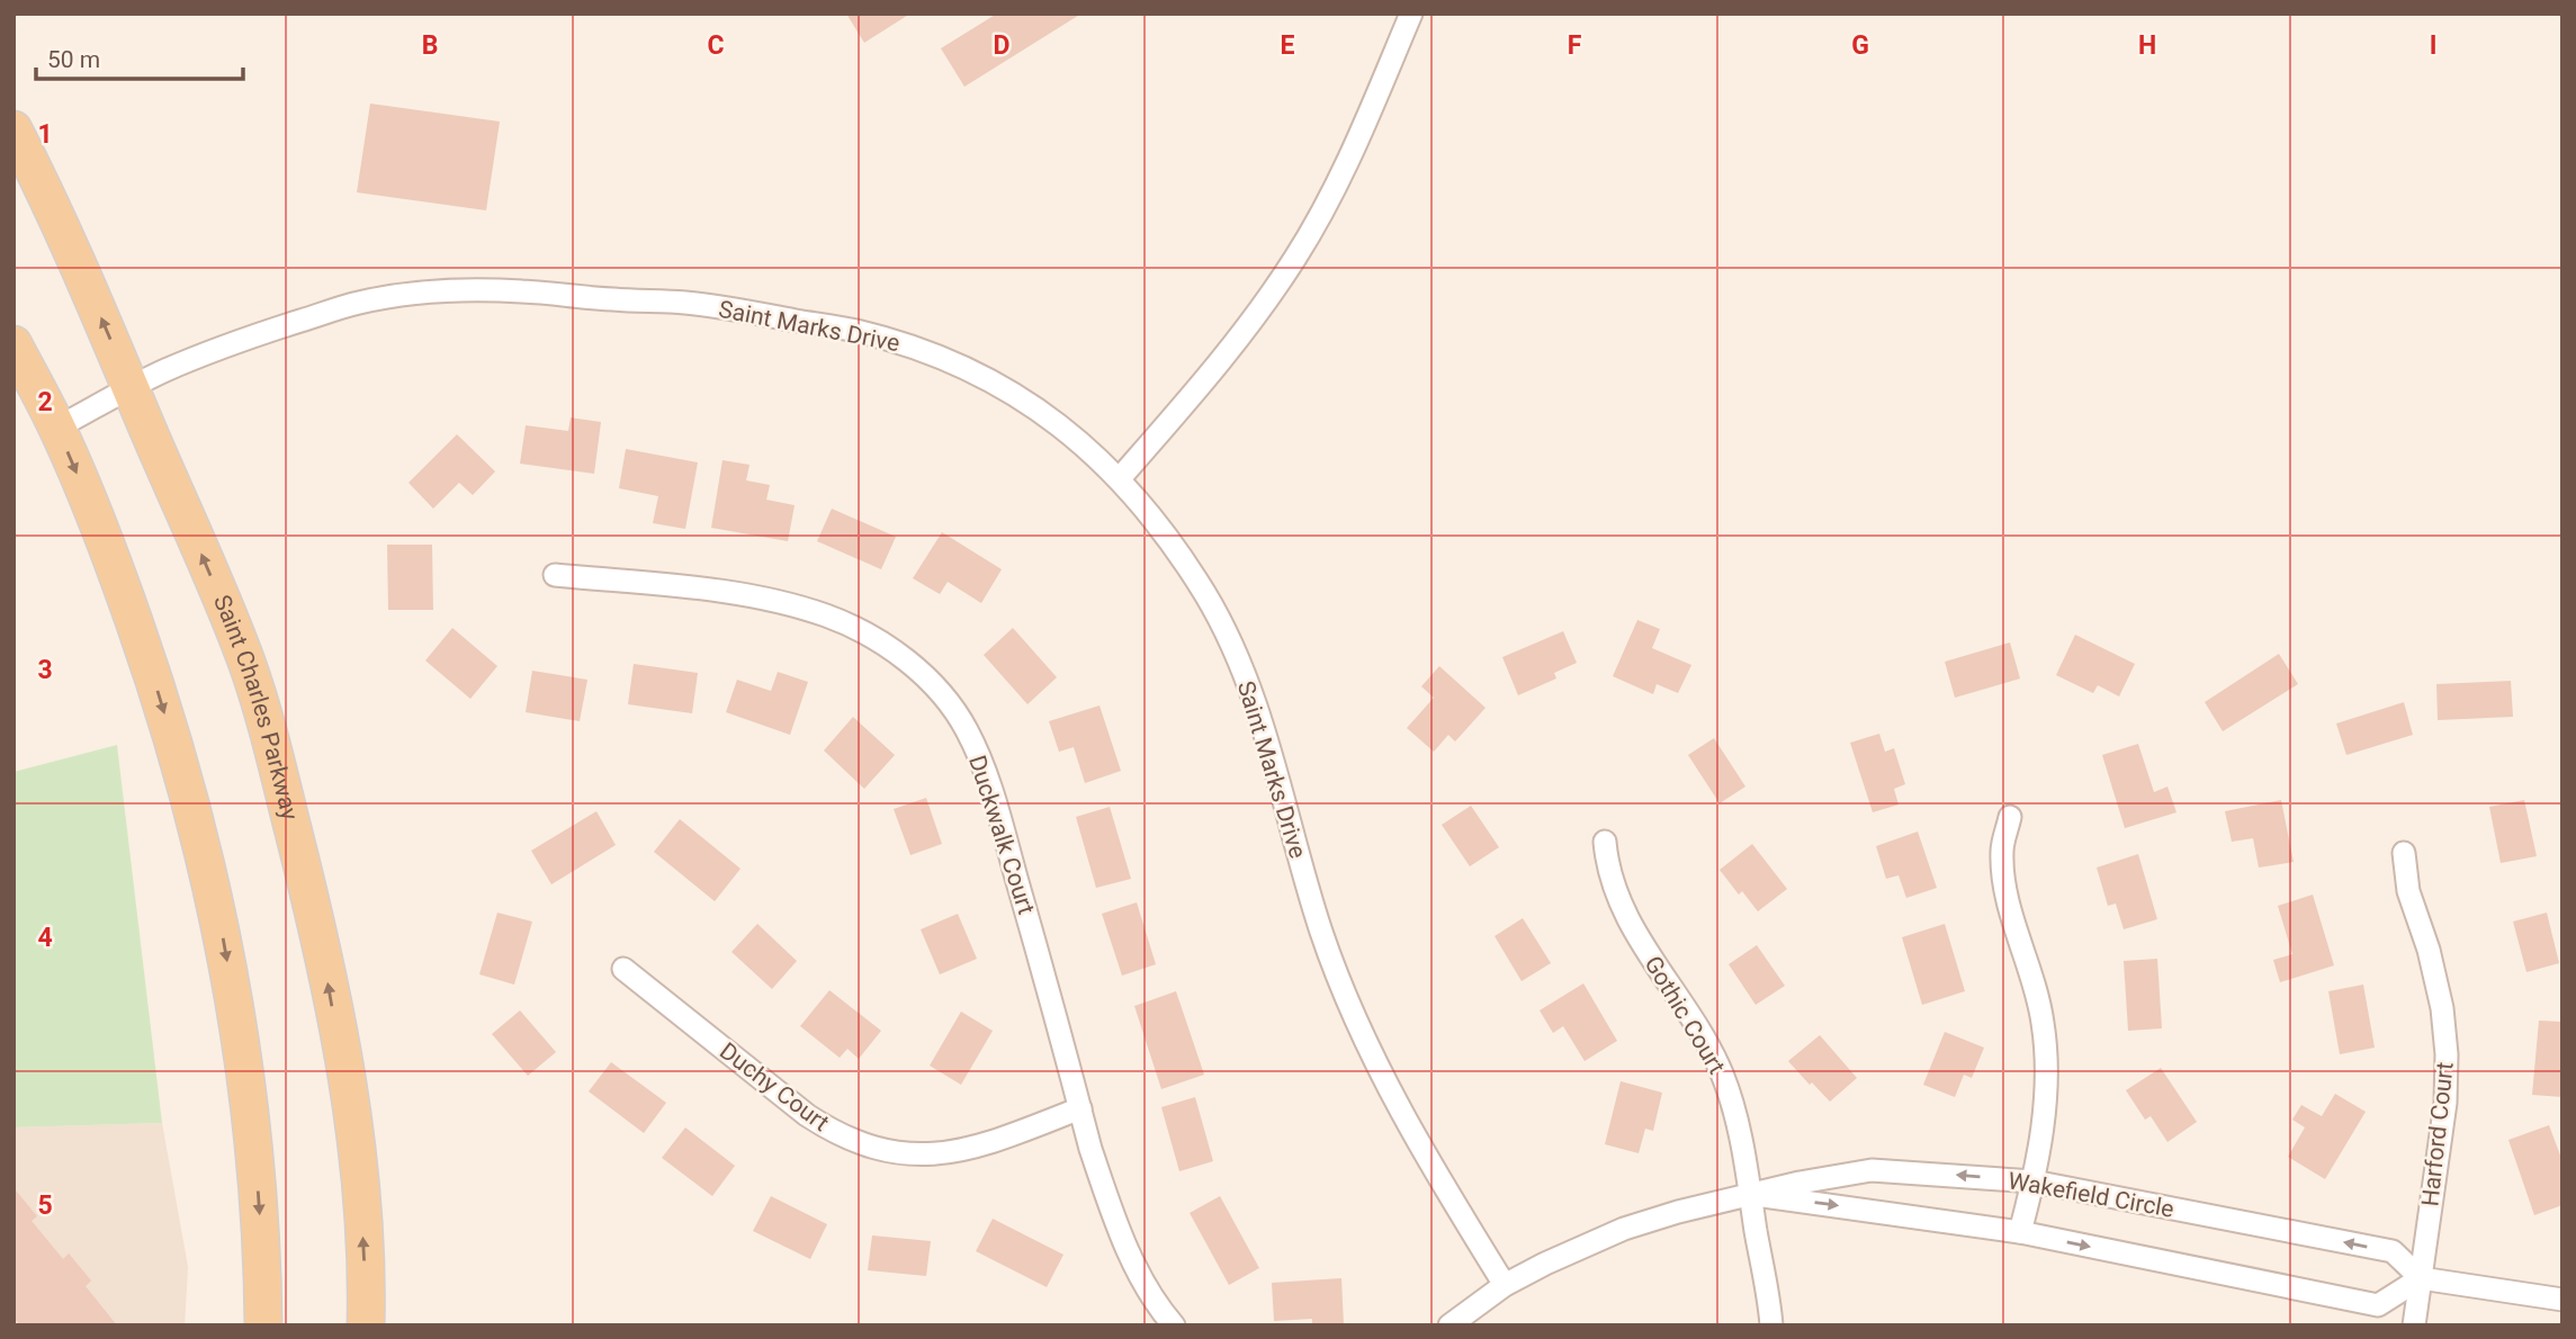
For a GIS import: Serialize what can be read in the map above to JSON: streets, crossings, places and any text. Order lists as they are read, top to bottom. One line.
{"streets":{"main road":["Saint Charles Parkway"],"street":["Saint Marks Drive","Duckwalk Court","Gothic Court","Duchy Court","Harford Court","Wakefield Circle"]},"crossings":[["Saint Marks Drive","Saint Charles Parkway"],["Saint Marks Drive","Wakefield Circle"],["Duckwalk Court","Duchy Court"],["Gothic Court","Wakefield Circle"],["Harford Court","Wakefield Circle"]],"scale_bar":"50 m","grid":{"columns":["B","C","D","E","F","G","H","I"],"rows":["1","2","3","4","5"]}}
